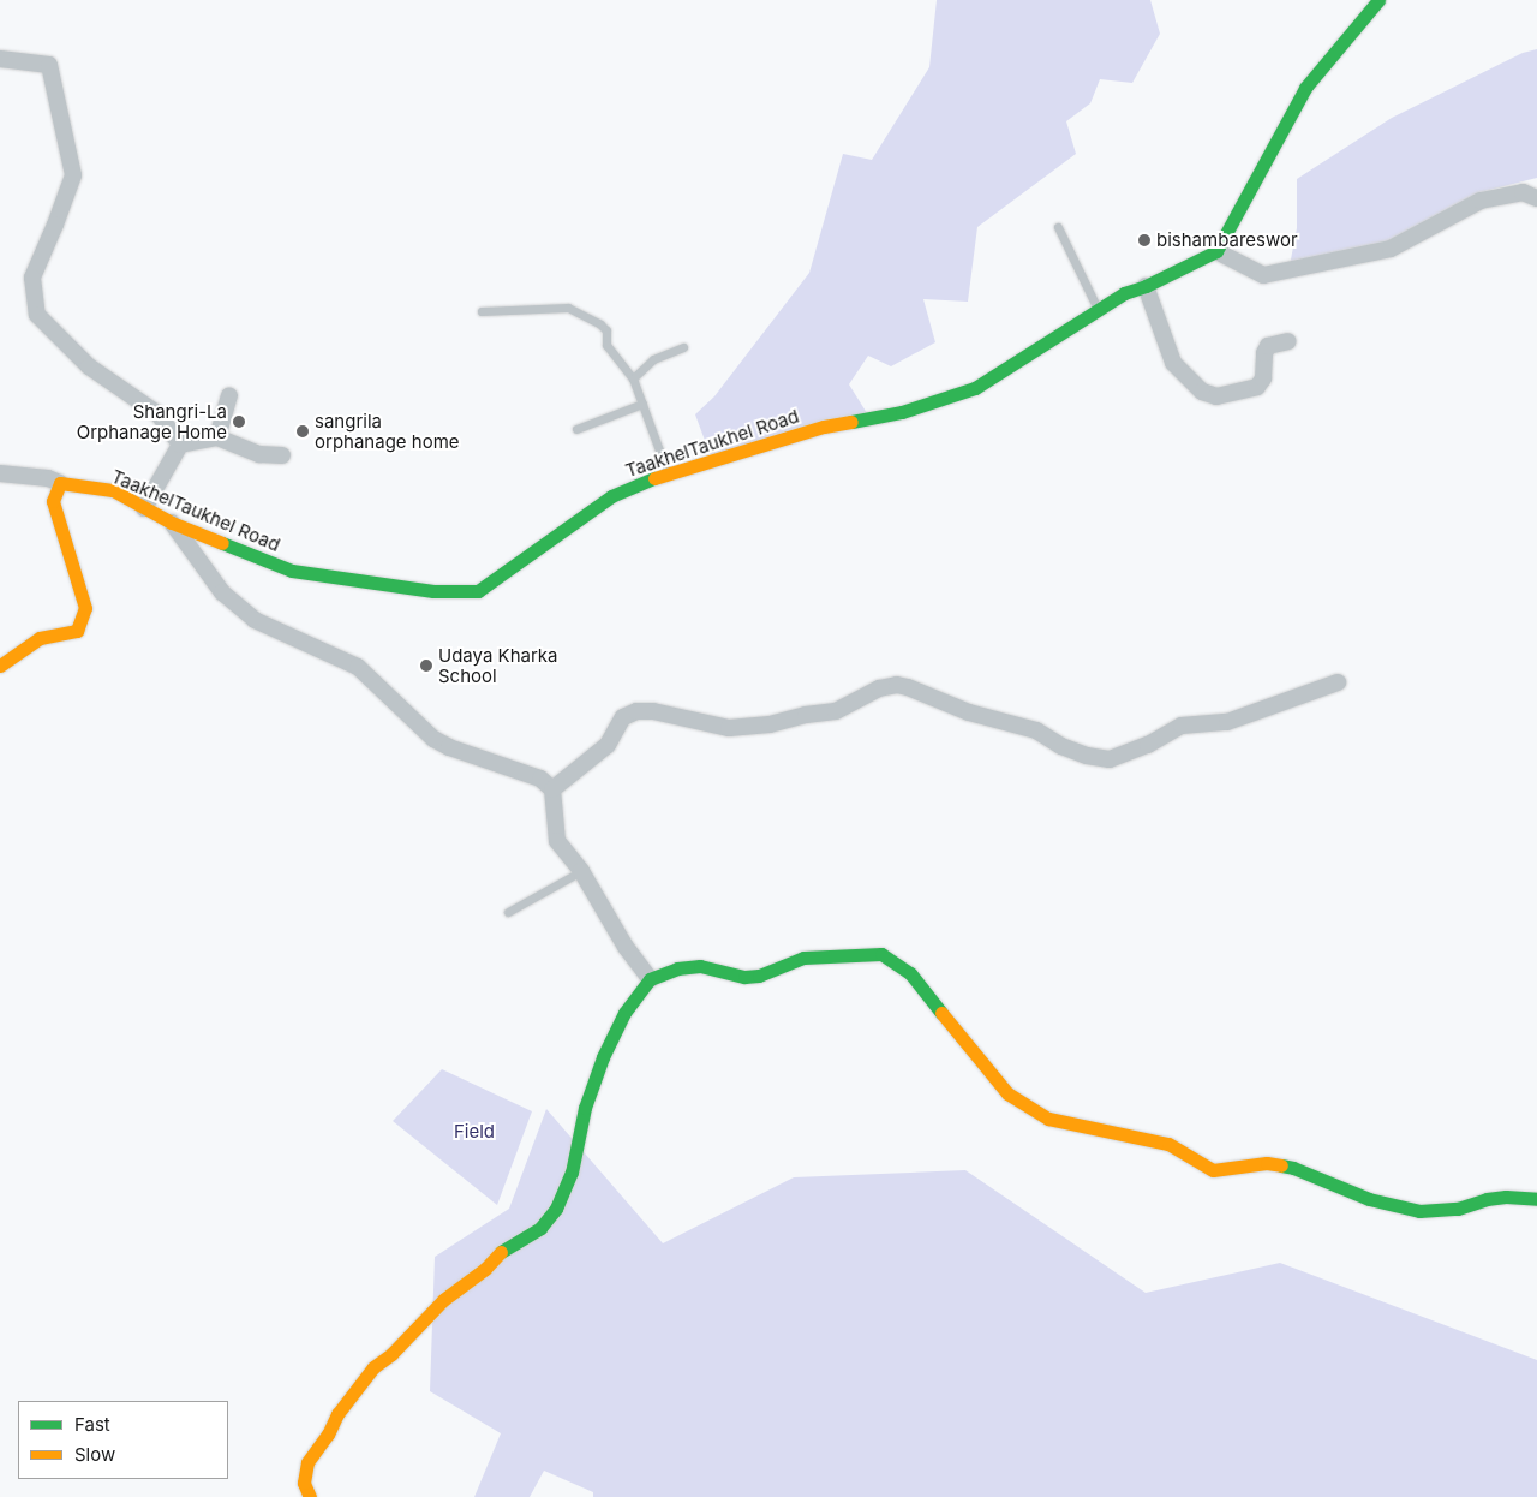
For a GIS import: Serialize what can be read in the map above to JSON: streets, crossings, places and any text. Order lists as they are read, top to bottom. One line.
{"streets":{"street":["TaakhelTaukhel Road"]},"parks":["Field"],"places":["bishambareswor","Shangri-La Orphanage Home","sangrila orphanage home","Udaya Kharka School"],"legend":["Fast","Slow"]}
